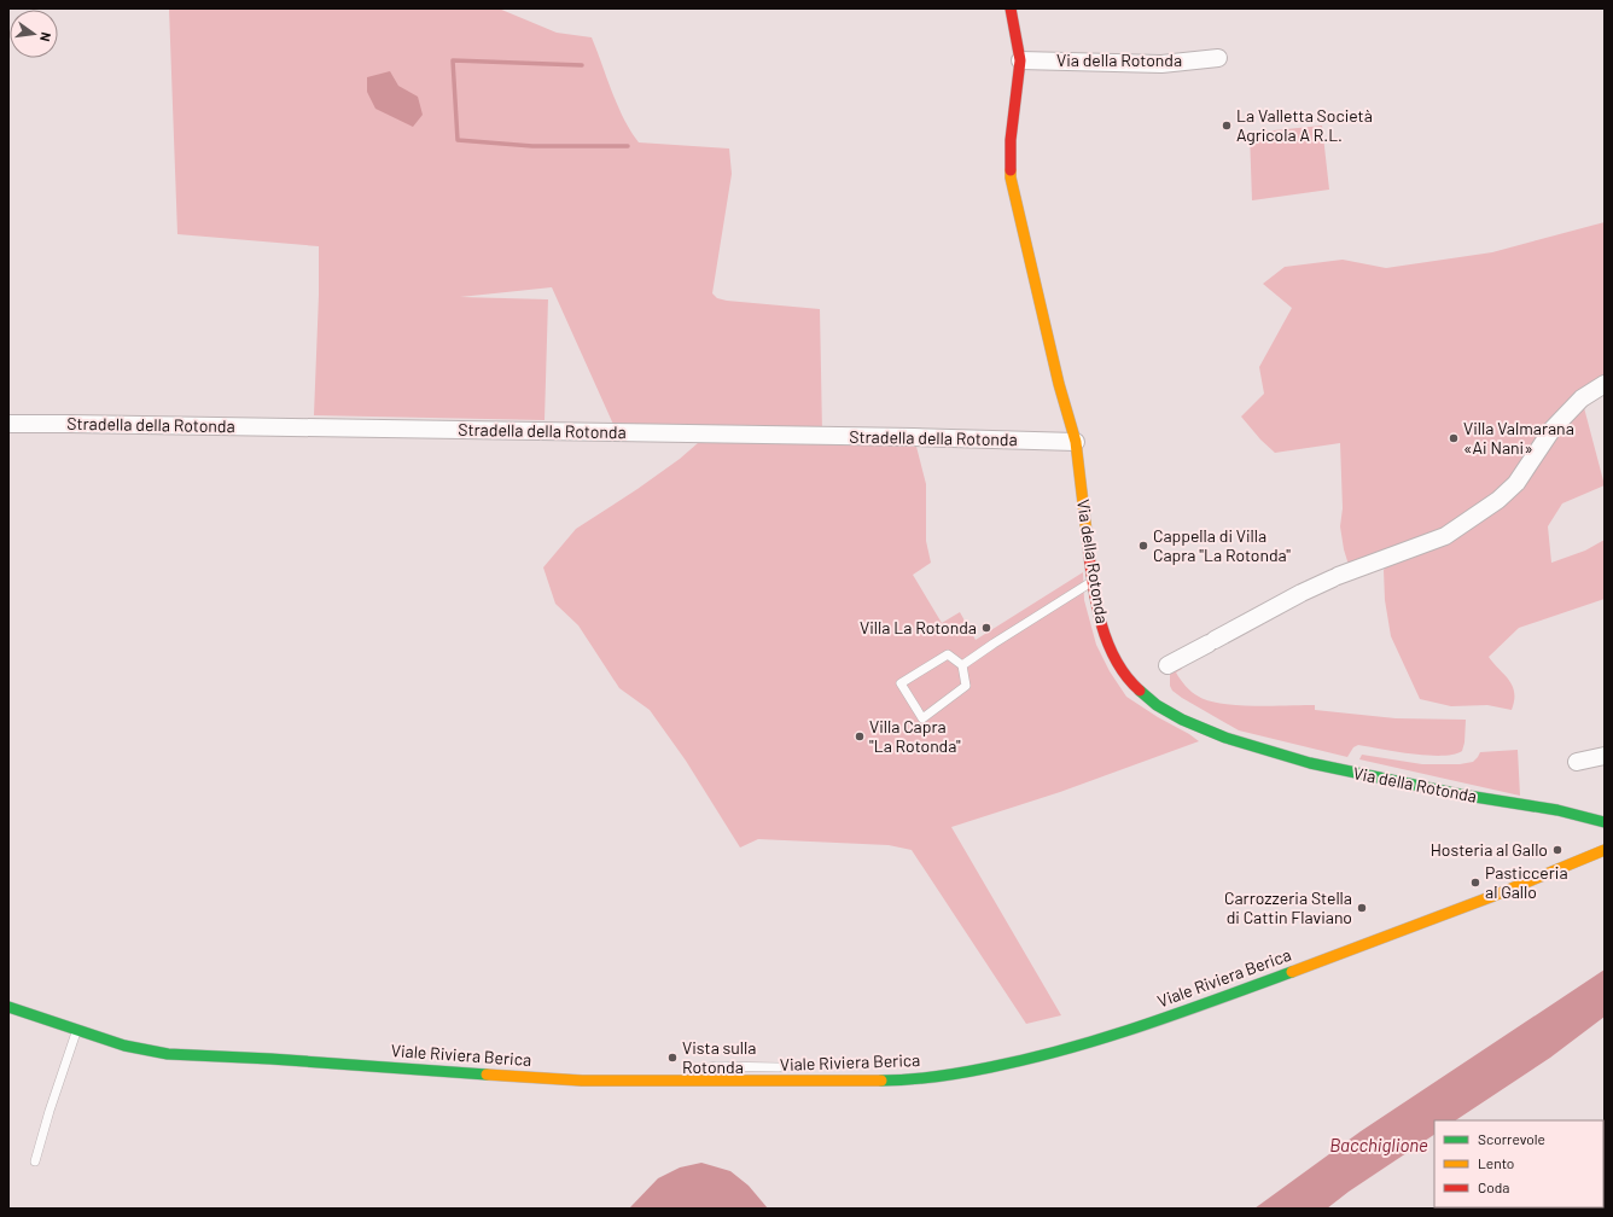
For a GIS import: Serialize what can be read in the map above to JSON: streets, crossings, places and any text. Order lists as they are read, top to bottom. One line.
{"streets":{"main road":["Via della Rotonda","Viale Riviera Berica"],"street":["Stradella della Rotonda"]},"crossings":[["Via della Rotonda","Stradella della Rotonda"]],"water":["Bacchiglione"],"places":["La Valletta Società Agricola A R.L.","Villa Valmarana «Ai Nani»","Cappella di Villa Capra \"La Rotonda\"","Villa La Rotonda","Villa Capra \"La Rotonda\"","Hosteria al Gallo","Pasticceria al Gallo","Carrozzeria Stella di Cattin Flaviano","Vista sulla Rotonda"],"legend":["Scorrevole","Lento","Coda"],"north":"right"}
